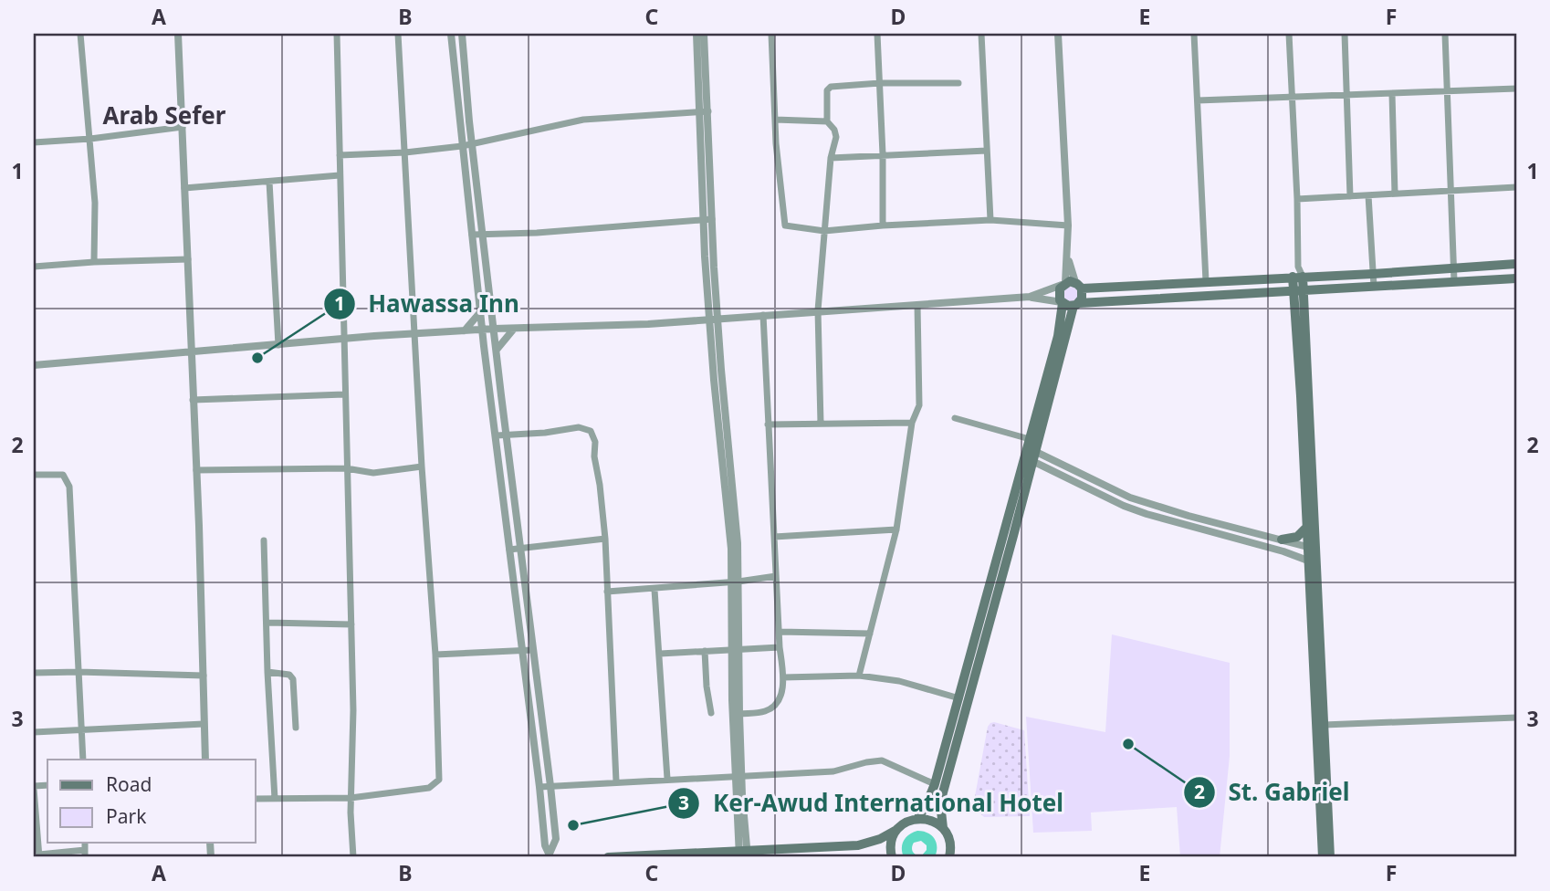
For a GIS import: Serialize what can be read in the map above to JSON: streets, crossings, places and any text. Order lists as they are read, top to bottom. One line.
{"districts":["Arab Sefer"],"places":["Hawassa Inn","St. Gabriel","Ker-Awud International Hotel"],"legend":["Road","Park"],"grid":{"columns":["A","B","C","D","E","F"],"rows":["1","2","3"]}}
